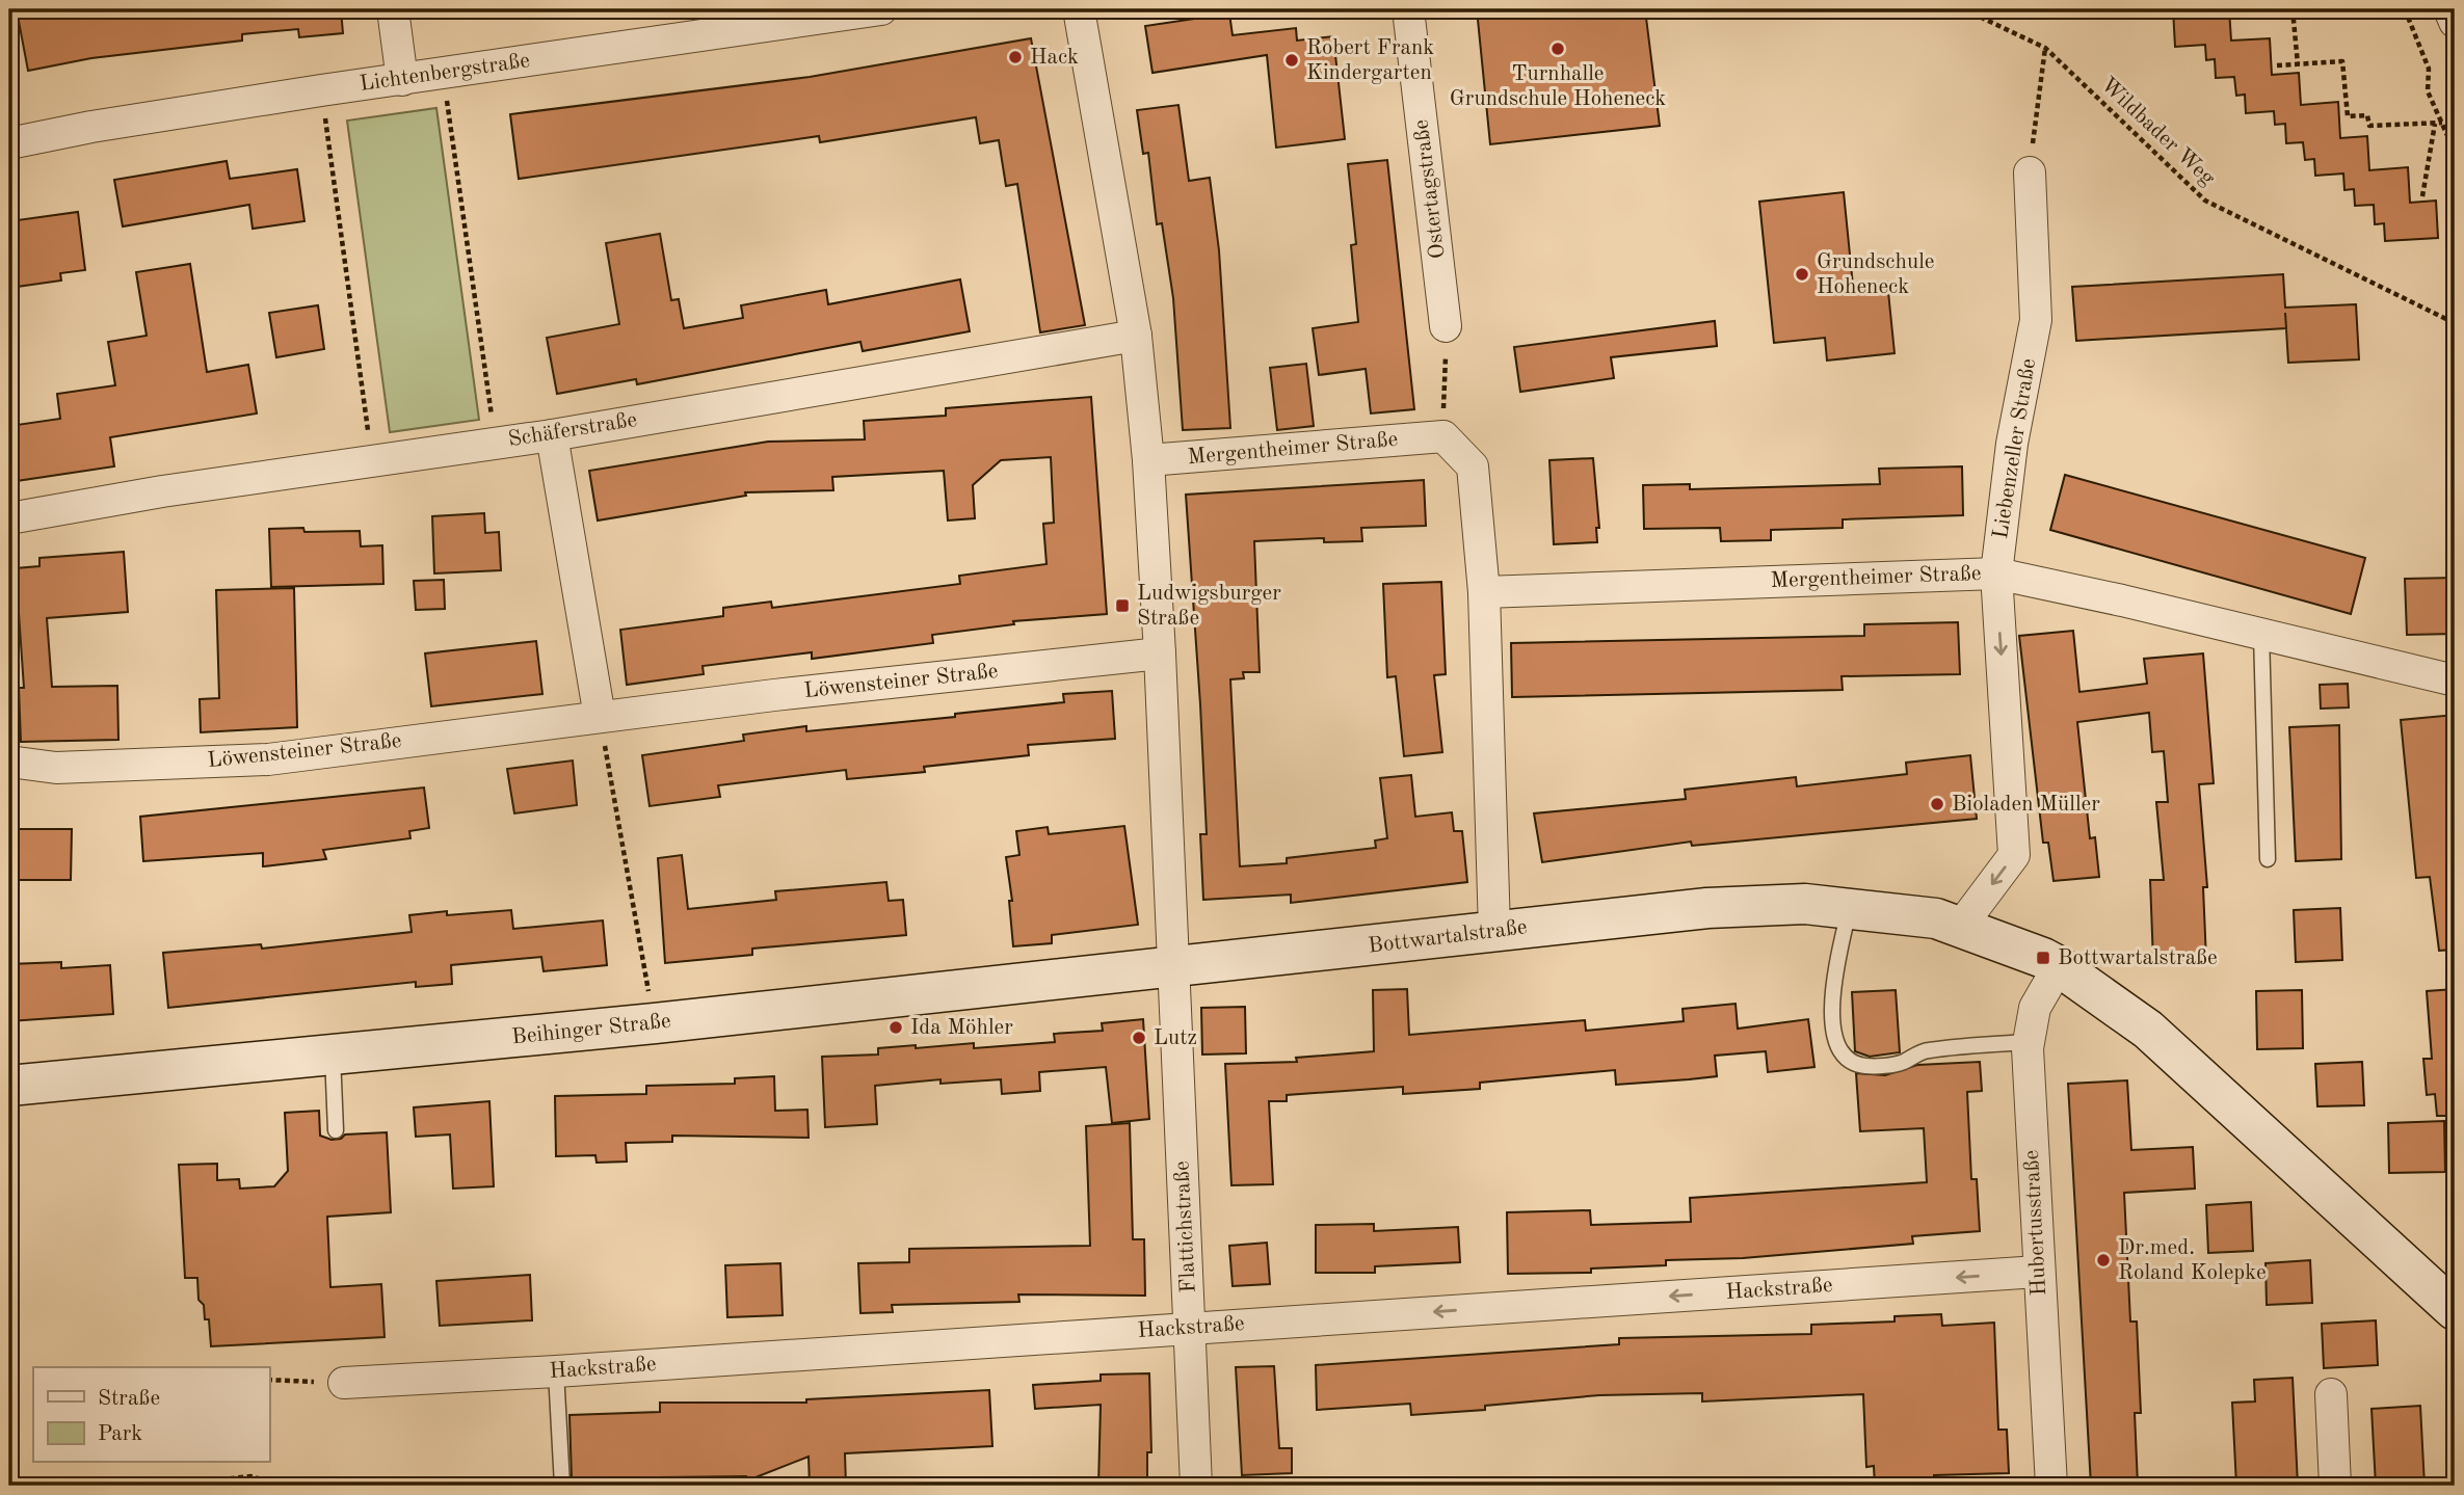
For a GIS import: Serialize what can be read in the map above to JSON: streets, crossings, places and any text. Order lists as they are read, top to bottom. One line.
{"streets":{"main road":["Bottwartalstraße","Beihinger Straße"],"street":["Lichtenbergstraße","Ostertagstraße","Schäferstraße","Mergentheimer Straße","Liebenzeller Straße","Löwensteiner Straße","Hubertusstraße","Flattichstraße","Hackstraße"],"path":["Wildbader Weg"]},"crossings":[["Mergentheimer Straße","Liebenzeller Straße"],["Liebenzeller Straße","Bottwartalstraße"],["Bottwartalstraße","Beihinger Straße"],["Bottwartalstraße","Hubertusstraße"],["Bottwartalstraße","Flattichstraße"],["Beihinger Straße","Flattichstraße"],["Hubertusstraße","Hackstraße"],["Flattichstraße","Hackstraße"]],"one_way":["Liebenzeller Straße","Hackstraße"],"places":{"other":["Turnhalle Grundschule Hoheneck","Hack","Robert Frank Kindergarten","Grundschule Hoheneck","Bioladen Müller","Ida Möhler","Lutz","Dr.med. Roland Kolepke"],"transit":["Ludwigsburger Straße","Bottwartalstraße"]},"legend":["Straße","Park"]}
